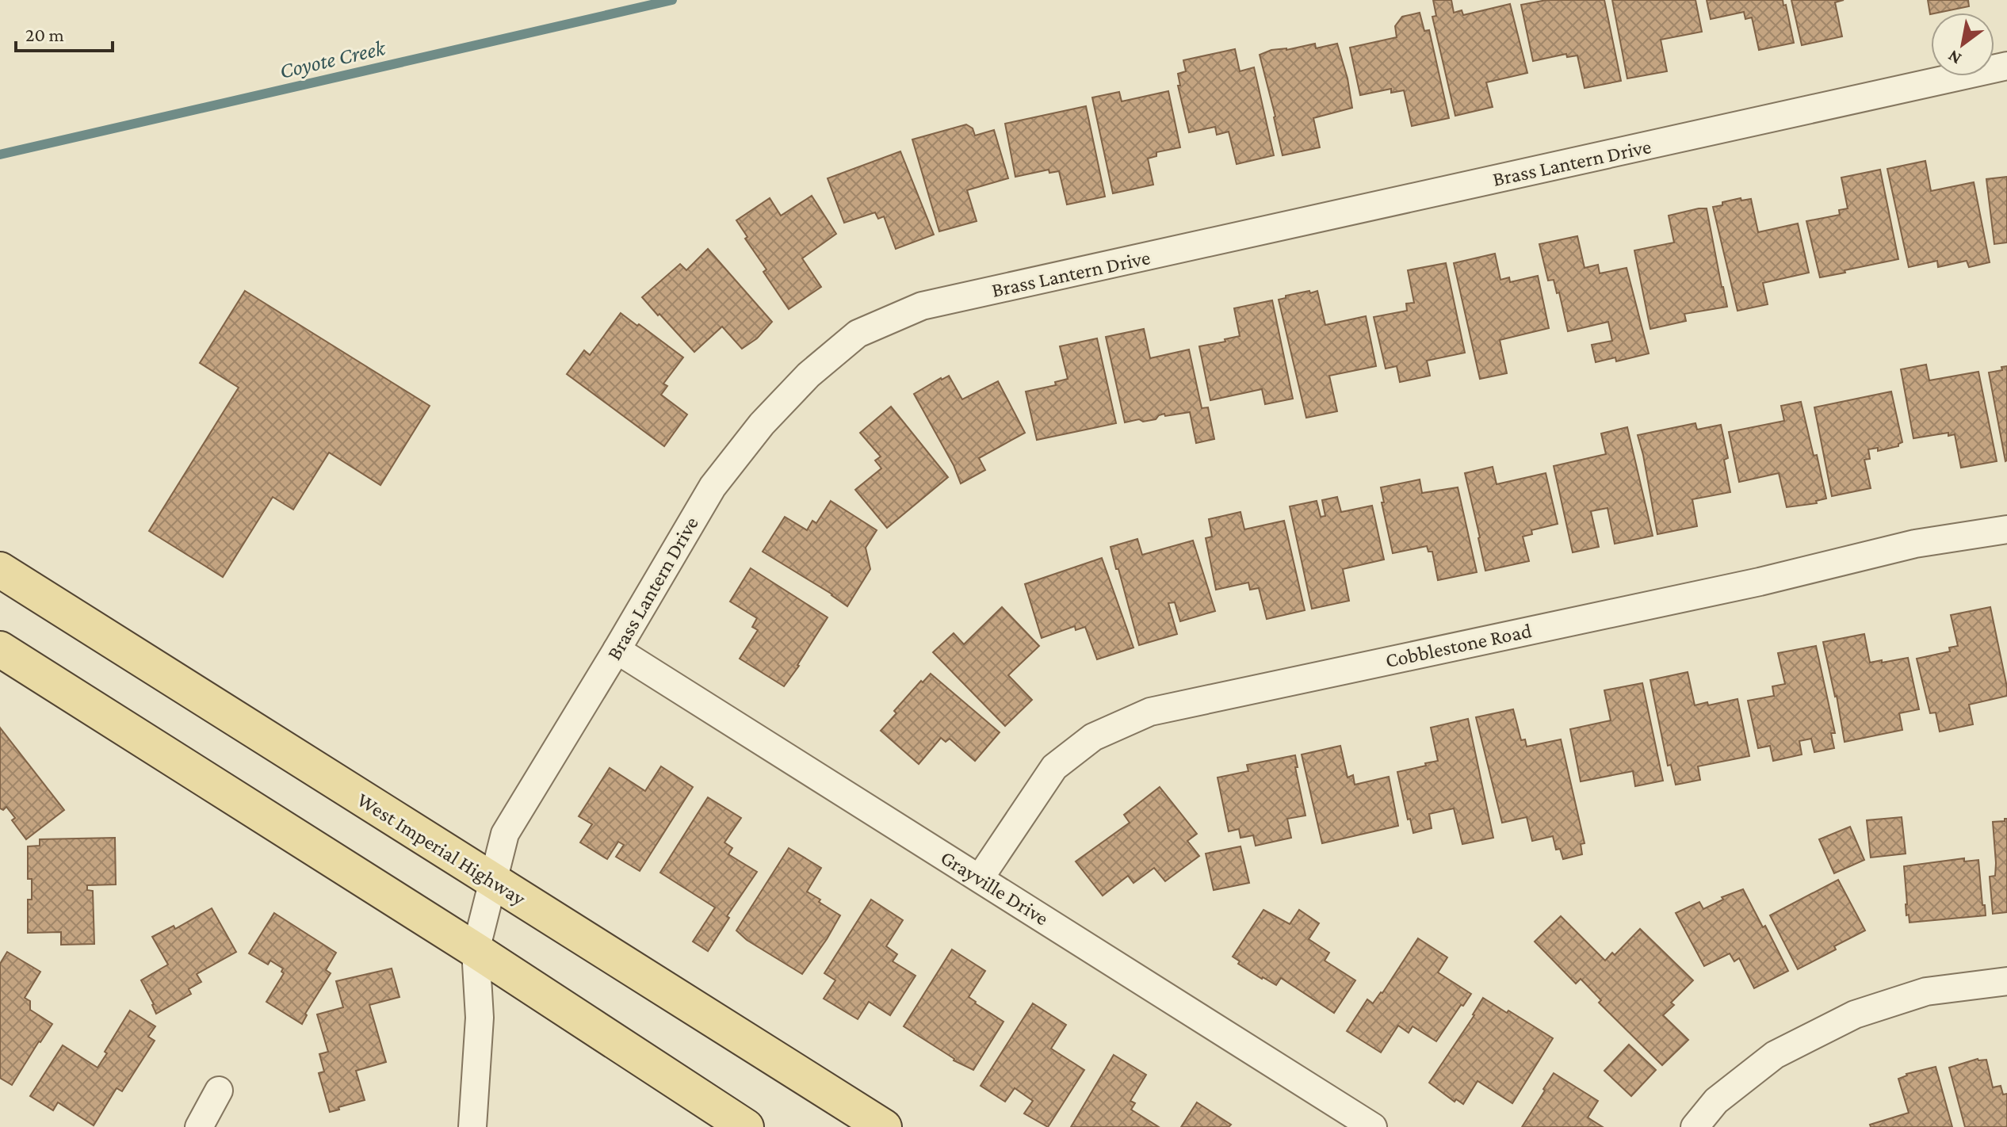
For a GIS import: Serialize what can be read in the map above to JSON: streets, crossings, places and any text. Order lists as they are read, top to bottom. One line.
{"streets":{"main road":["West Imperial Highway"],"street":["Brass Lantern Drive","Cobblestone Road","Grayville Drive"]},"crossings":[["Brass Lantern Drive","West Imperial Highway"],["Brass Lantern Drive","Grayville Drive"],["Cobblestone Road","Grayville Drive"]],"water":["Coyote Creek"],"scale_bar":"20 m","north":"bottom left"}
